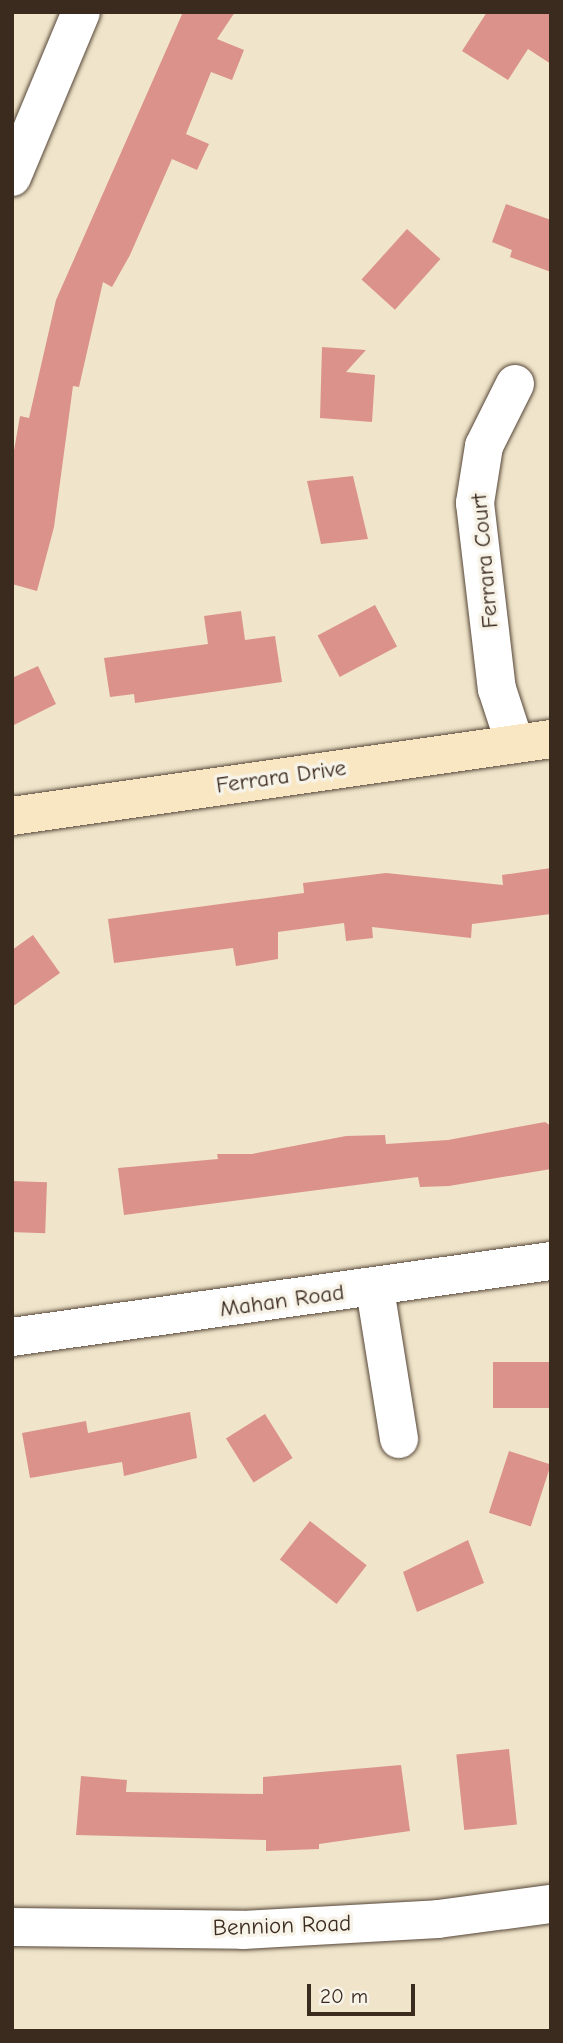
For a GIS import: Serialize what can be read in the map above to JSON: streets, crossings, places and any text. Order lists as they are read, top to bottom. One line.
{"streets":{"street":["Ferrara Court","Ferrara Drive","Mahan Road","Bennion Road"]},"crossings":[["Ferrara Court","Ferrara Drive"]],"scale_bar":"20 m"}
